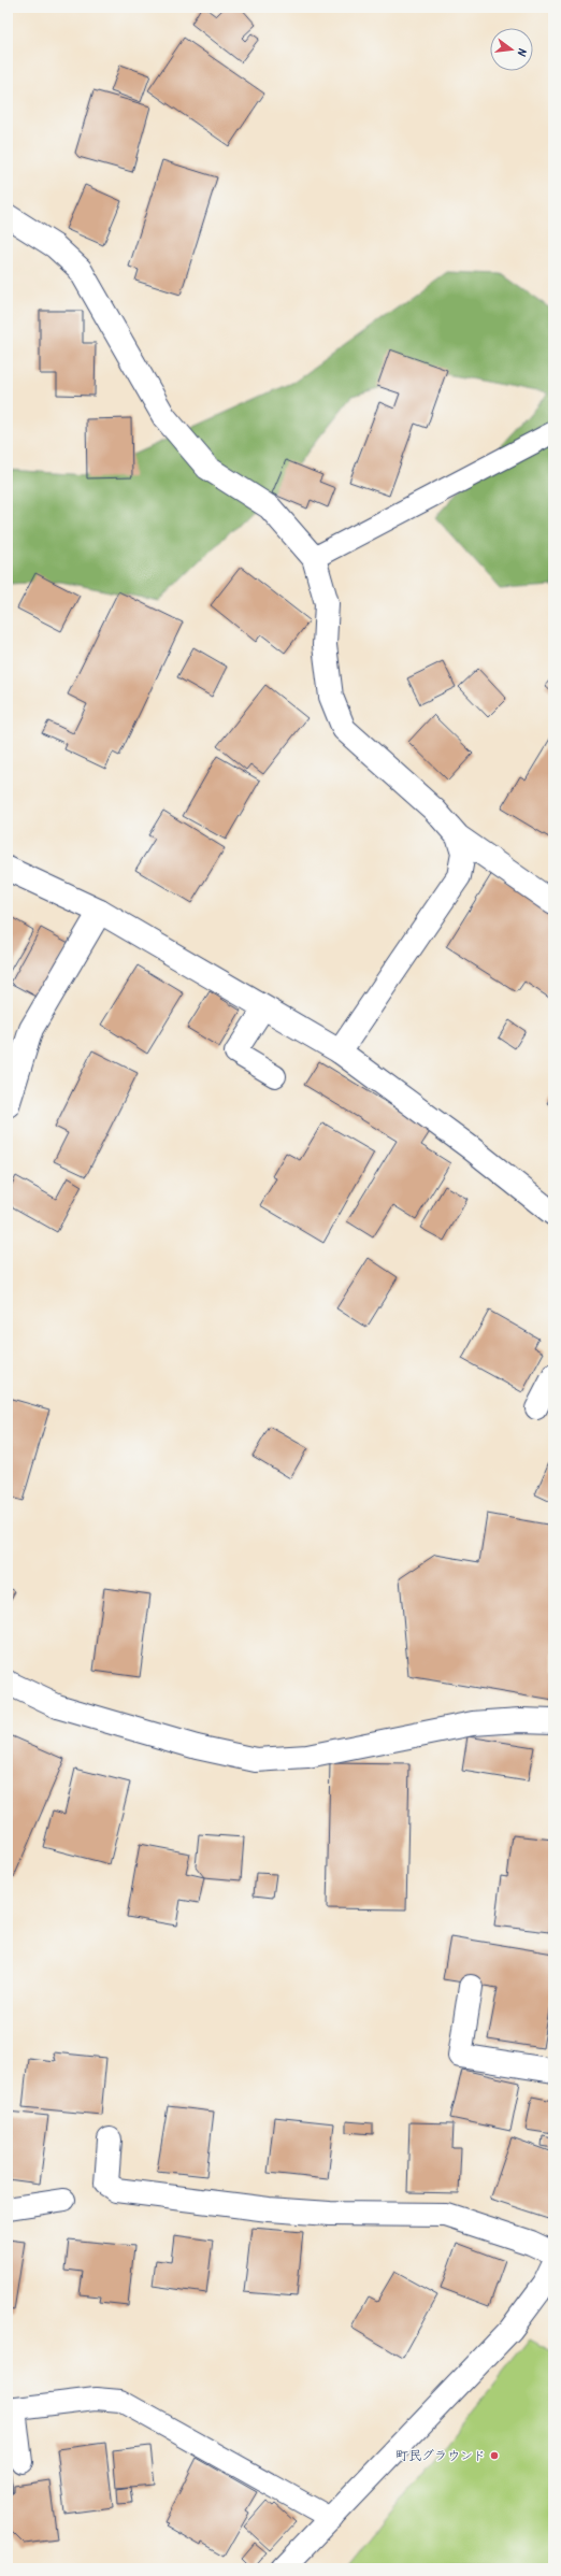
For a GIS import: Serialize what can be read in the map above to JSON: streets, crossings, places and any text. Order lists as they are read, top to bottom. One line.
{"places":["町民グラウンド"],"north":"right"}
